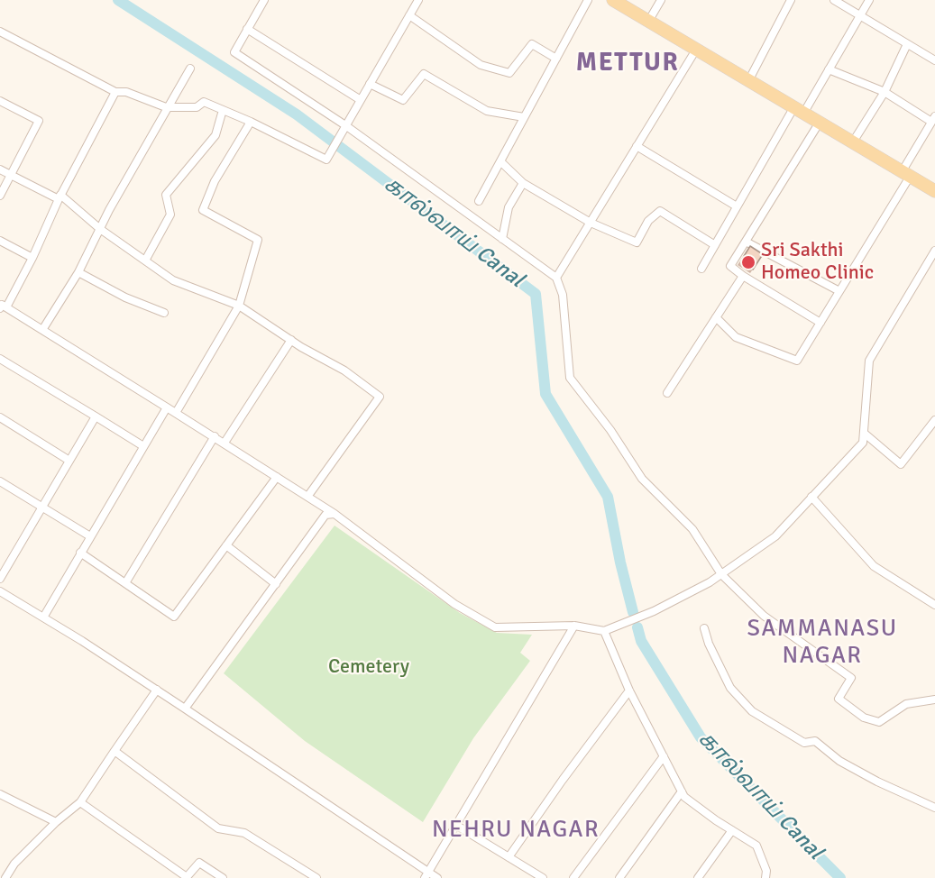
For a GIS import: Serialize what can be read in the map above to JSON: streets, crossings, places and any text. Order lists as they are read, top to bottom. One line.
{"districts":["METTUR","SAMMANASU NAGAR","NEHRU NAGAR"],"water":["கால்வாய் Canal"],"parks":["Cemetery"],"places":["Sri Sakthi Homeo Clinic"]}
